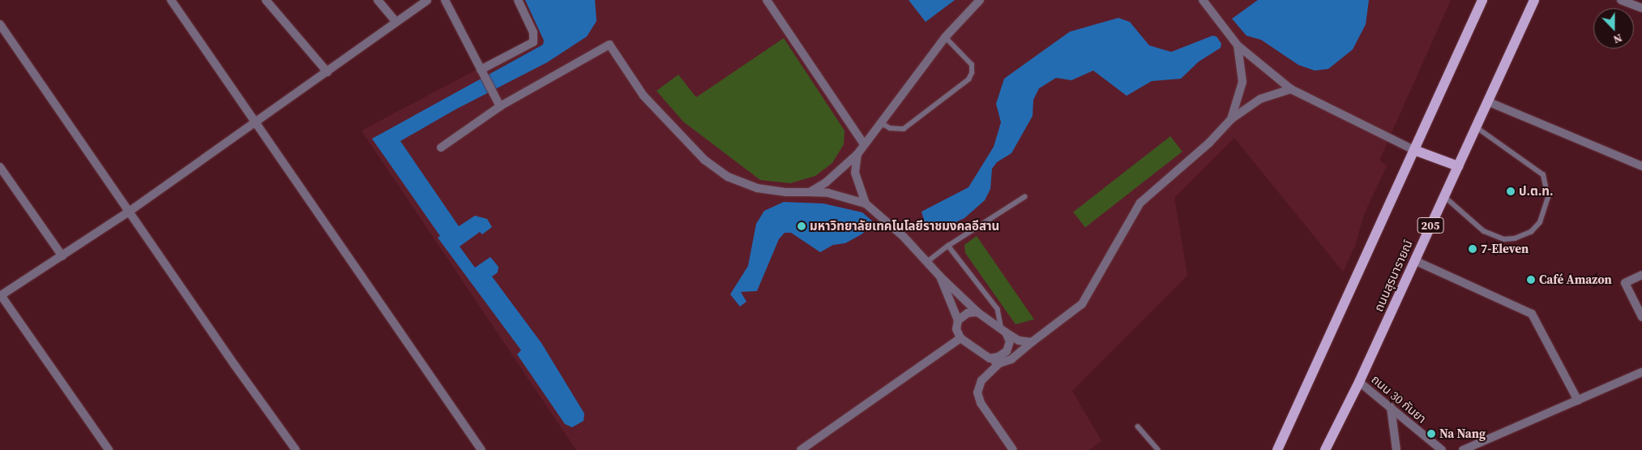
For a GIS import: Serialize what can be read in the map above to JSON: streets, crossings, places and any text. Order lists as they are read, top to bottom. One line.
{"streets":{"main road":["205","ถนนสุรนารายณ์"],"street":["ถนน 30 กันยา"]},"crossings":[["ถนนสุรนารายณ์","ถนน 30 กันยา"]],"places":["ป.ต.ท.","มหาวิทยาลัยเทคโนโลยีราชมงคลอีสาน","7-Eleven","Café Amazon","Na Nang"],"north":"bottom"}
